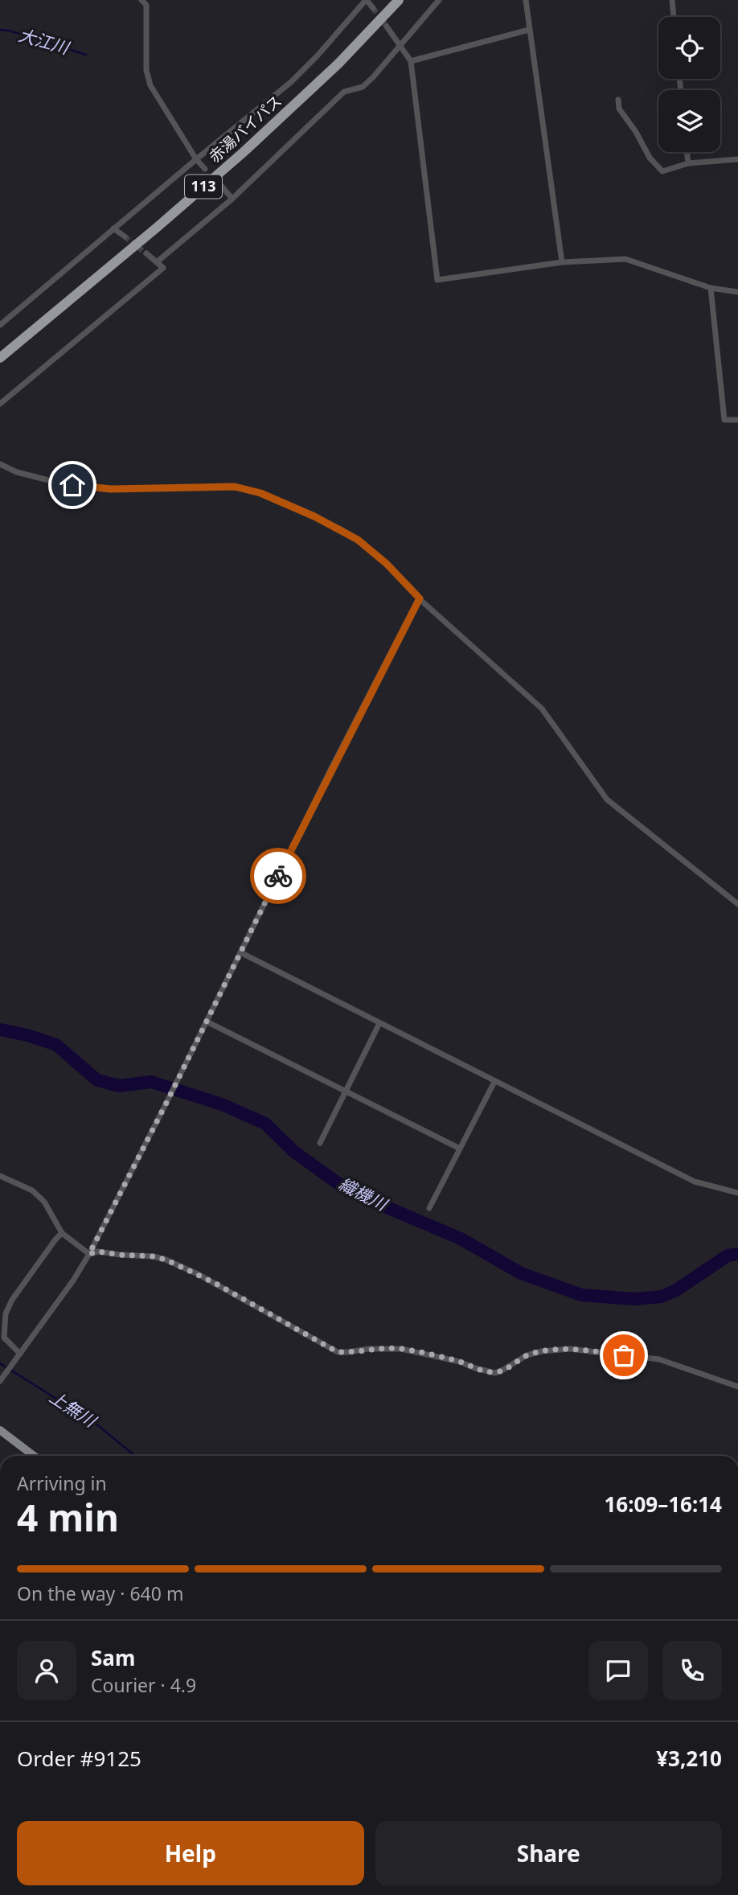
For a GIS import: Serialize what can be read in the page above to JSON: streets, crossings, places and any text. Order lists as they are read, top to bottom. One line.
{"streets":{"highway":["赤湯バイパス","113"]},"water":["大江川","織機川","上無川"],"page":{"heading":["4 min","Arriving in","16:09–16:14"],"panel":["Sam","Courier · 4.9","Order #9125","¥3,210"],"bar":"On the way · 640 m","buttons":["Help","Share"]}}
